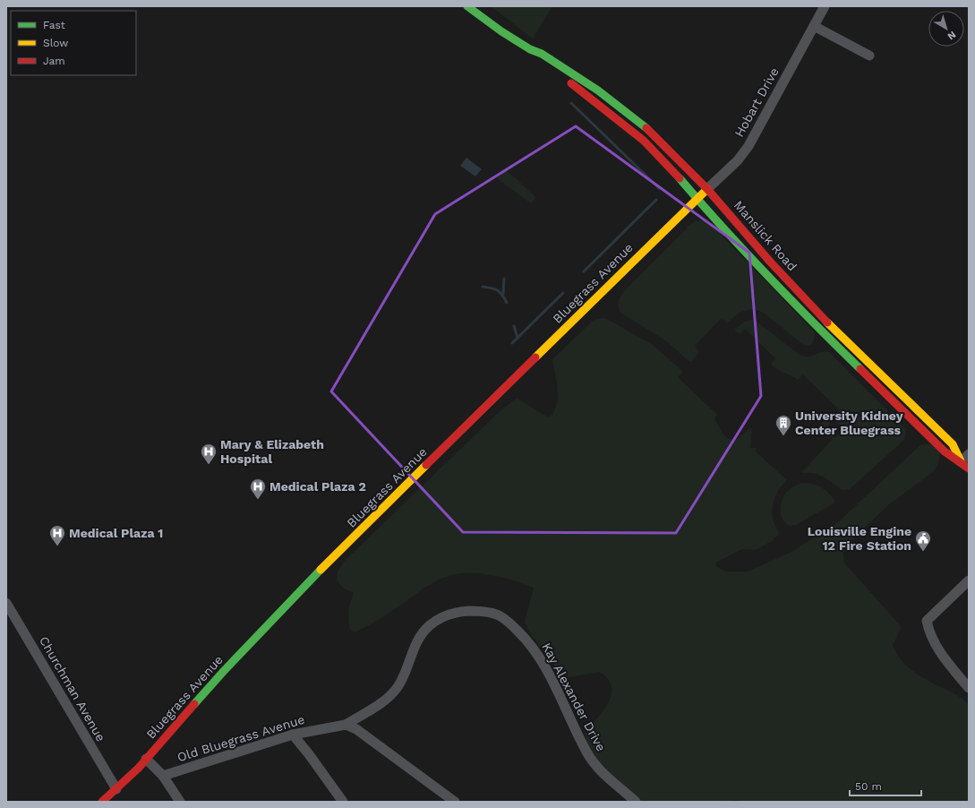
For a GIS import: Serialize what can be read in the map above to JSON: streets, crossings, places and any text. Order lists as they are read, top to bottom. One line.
{"streets":{"main road":["Hobart Drive","Manslick Road","Bluegrass Avenue"],"street":["Churchman Avenue","Kay Alexander Drive","Old Bluegrass Avenue"]},"crossings":[["Hobart Drive","Manslick Road"],["Hobart Drive","Bluegrass Avenue"],["Manslick Road","Bluegrass Avenue"],["Bluegrass Avenue","Churchman Avenue"],["Kay Alexander Drive","Old Bluegrass Avenue"]],"places":{"building":["University Kidney Center Bluegrass"],"hospital":["Mary & Elizabeth Hospital","Medical Plaza 2","Medical Plaza 1"],"public building":["Louisville Engine 12 Fire Station"]},"legend":["Fast","Slow","Jam"],"scale_bar":"50 m","north":"bottom right"}
